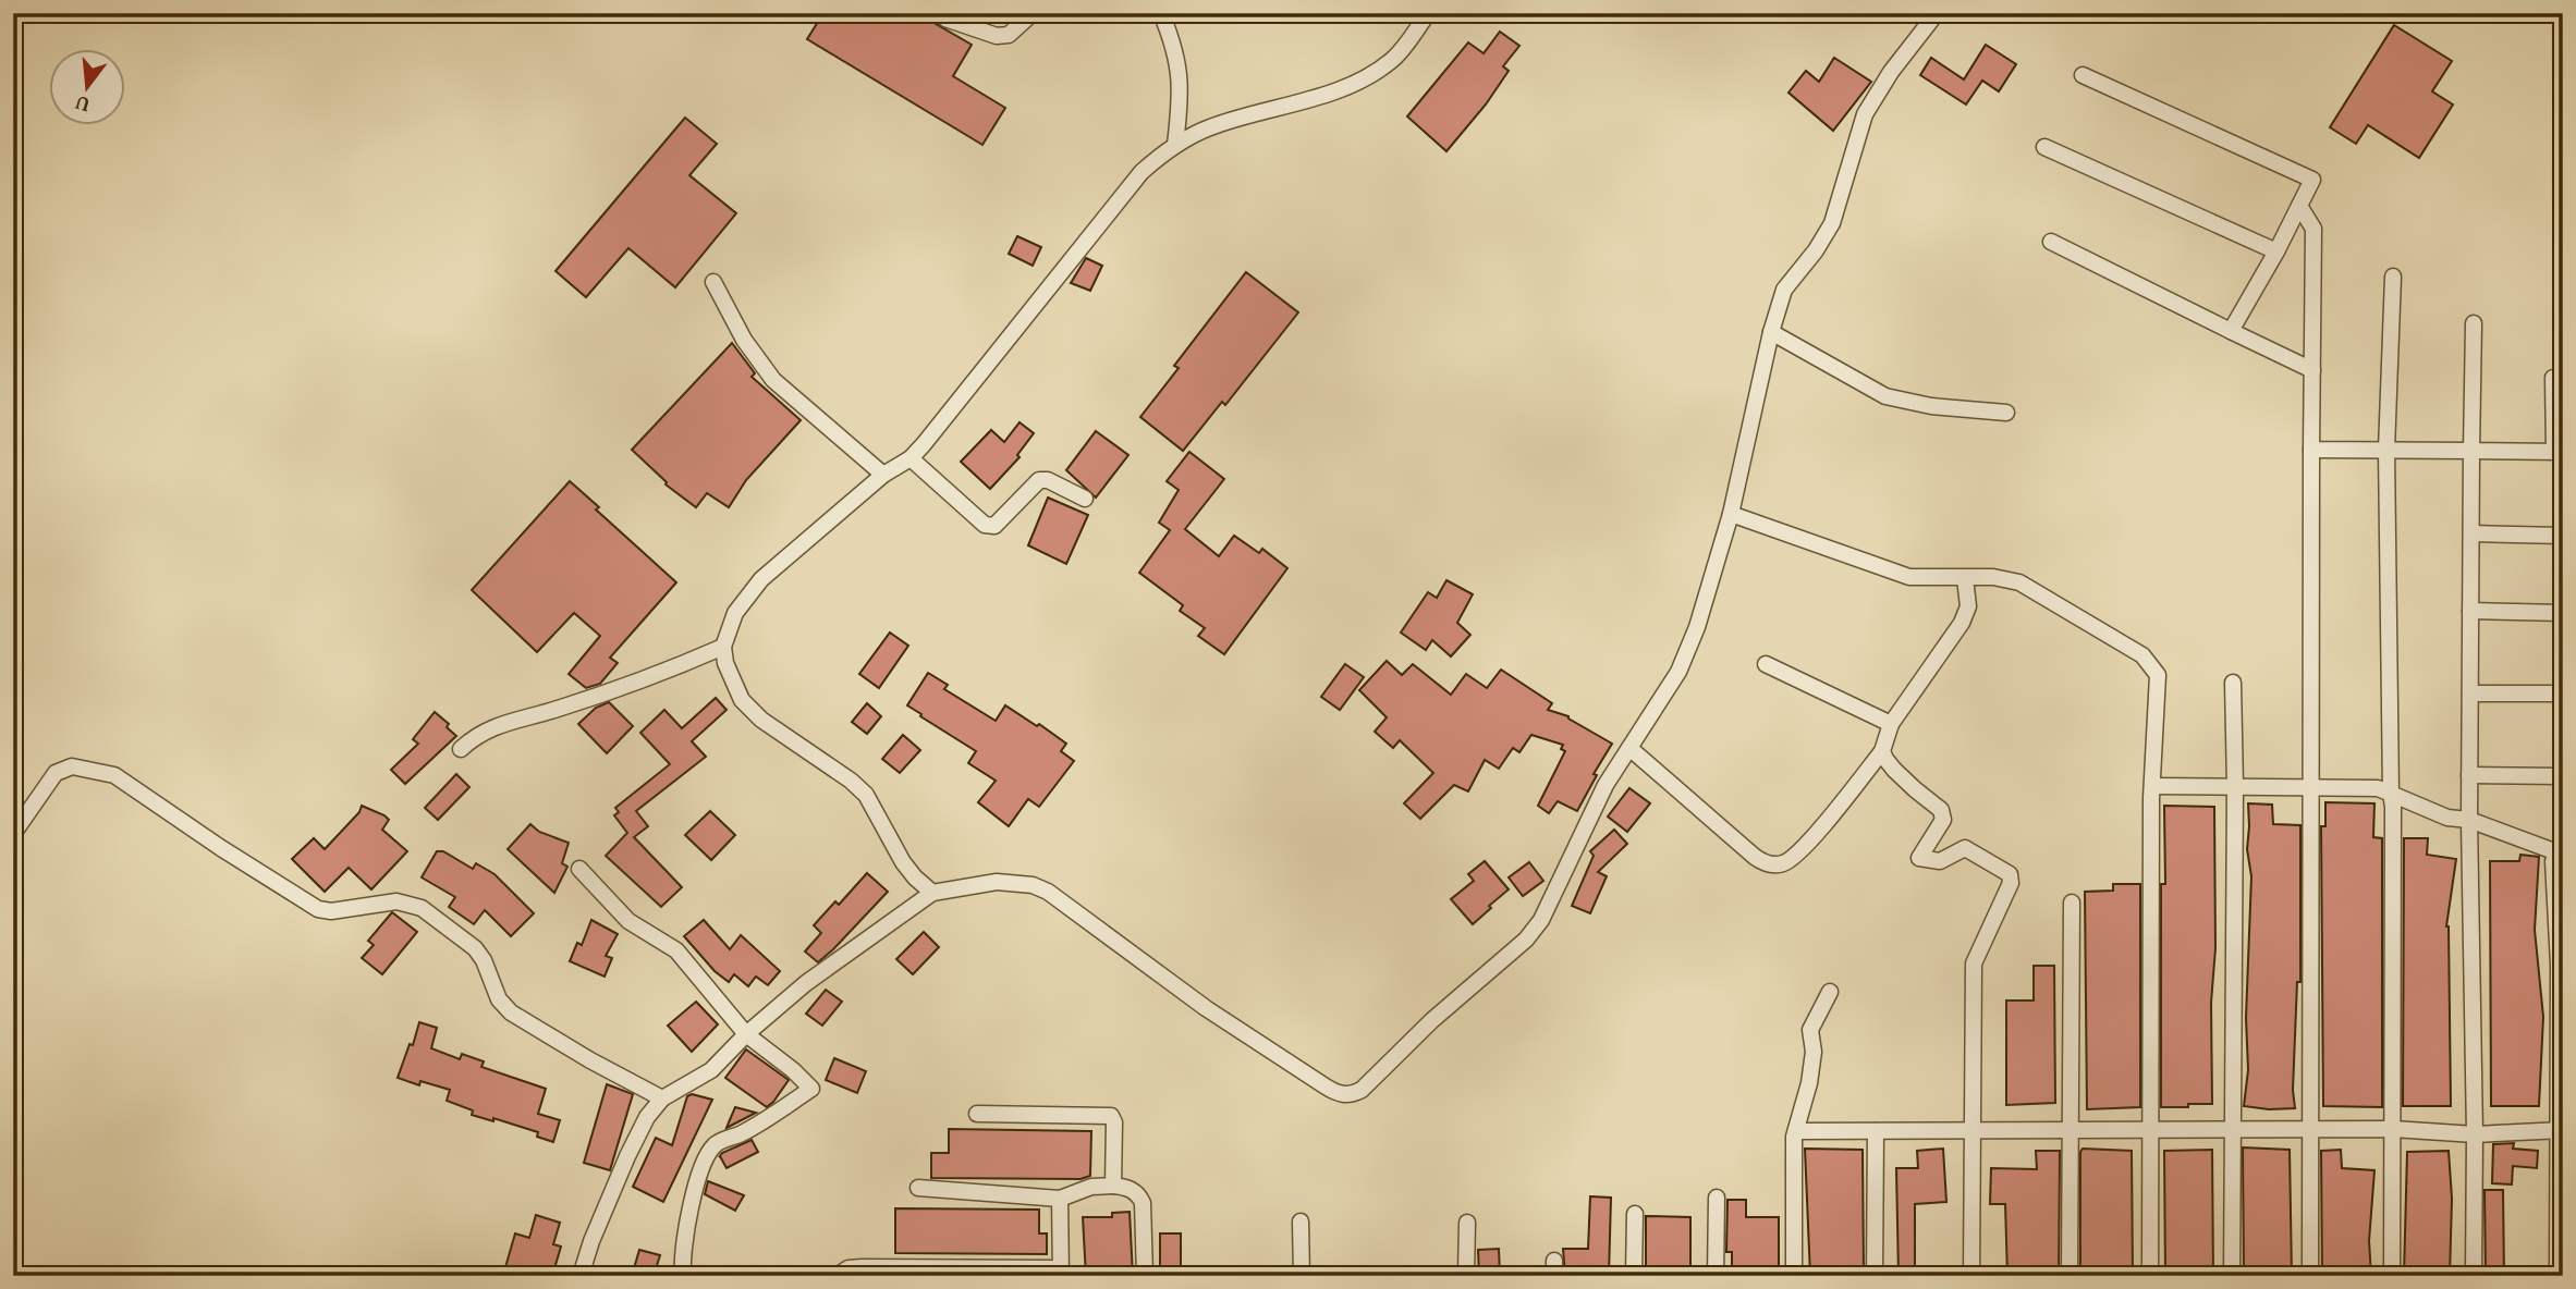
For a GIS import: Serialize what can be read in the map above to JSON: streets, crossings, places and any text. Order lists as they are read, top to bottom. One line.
{"north":"bottom"}
